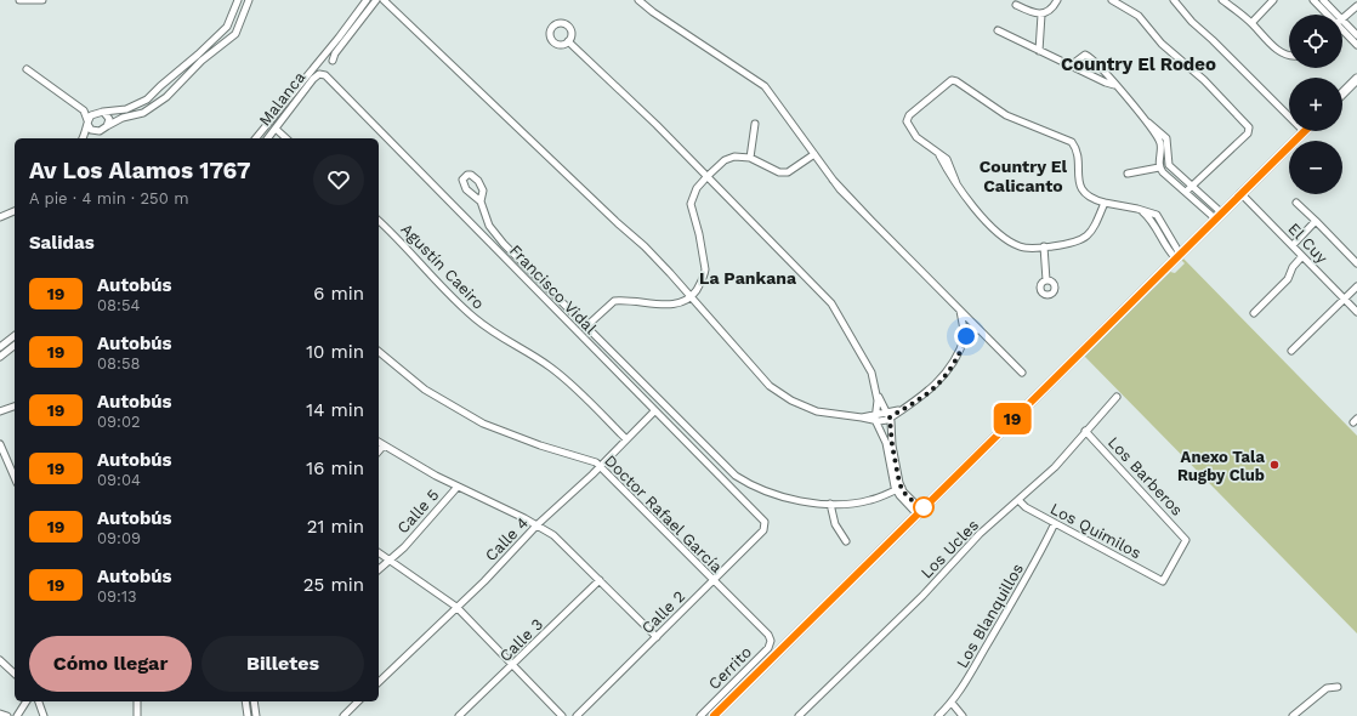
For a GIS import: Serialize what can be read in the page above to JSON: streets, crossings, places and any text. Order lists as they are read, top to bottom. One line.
{"streets":{"street":["Malanca","El Cuy","Agustín Caeiro","Francisco Vidal","Los Barberos","Calle 5","Doctor Rafael García","Los Quimilos","Calle 4","Los Ucles","Calle 2","Los Blanquillos","Calle 3","Cerrito"]},"crossings":[["Malanca","Francisco Vidal"],["Agustín Caeiro","Calle 4"],["Francisco Vidal","Calle 4"],["Francisco Vidal","Calle 2"],["Los Barberos","Los Quimilos"],["Los Barberos","Los Ucles"],["Doctor Rafael García","Calle 4"],["Doctor Rafael García","Calle 2"],["Doctor Rafael García","Cerrito"],["Los Quimilos","Los Ucles"],["Los Quimilos","Los Blanquillos"]],"districts":["Country El Rodeo","Country El Calicanto","La Pankana"],"places":["Anexo Tala Rugby Club"],"lines":["bus line 19"],"page":{"on_map":"19","map_buttons":["+","−"],"heading":[["Av Los Alamos 1767","A pie · 4 min · 250 m"],"Salidas"],"list":[{"mark":"19","name":"Autobús","note":"08:54","value":"6 min"},{"mark":"19","name":"Autobús","note":"08:58","value":"10 min"},{"mark":"19","name":"Autobús","note":"09:02","value":"14 min"},{"mark":"19","name":"Autobús","note":"09:04","value":"16 min"},{"mark":"19","name":"Autobús","note":"09:09","value":"21 min"},{"mark":"19","name":"Autobús","note":"09:13","value":"25 min"}],"buttons":["Cómo llegar","Billetes"]}}
